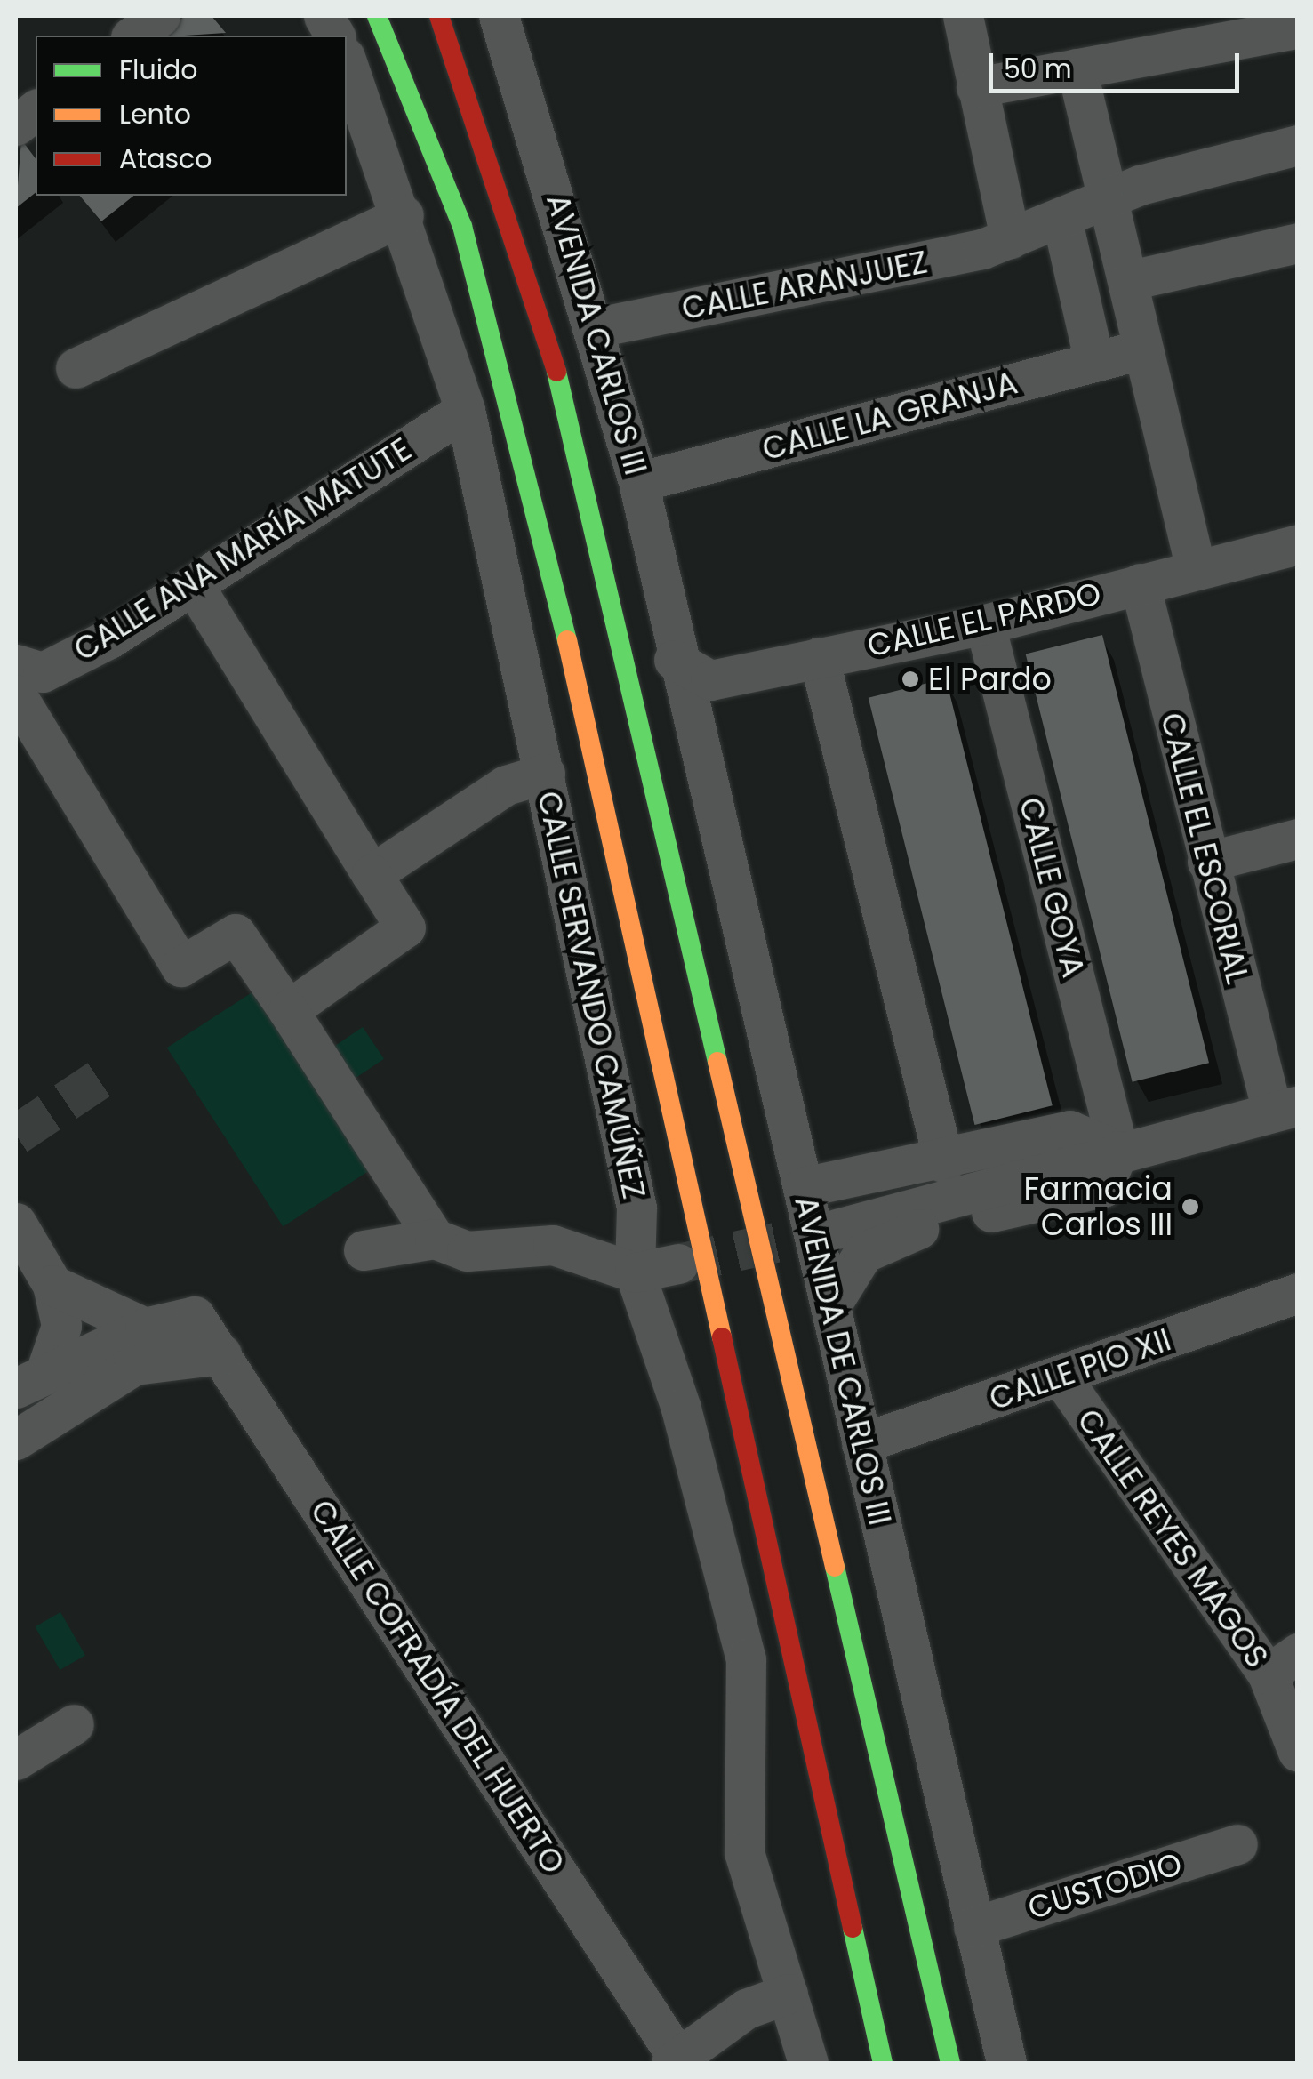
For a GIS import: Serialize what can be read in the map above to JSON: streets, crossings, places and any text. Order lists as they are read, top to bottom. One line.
{"streets":{"street":["CALLE ARANJUEZ","AVENIDA CARLOS III","CALLE LA GRANJA","CALLE ANA MARÍA MATUTE","CALLE EL PARDO","CALLE EL ESCORIAL","CALLE GOYA","CALLE SERVANDO CAMÚÑEZ","AVENIDA DE CARLOS III","CALLE PIO XII","CALLE REYES MAGOS","CALLE COFRADÍA DEL HUERTO","CUSTODIO"]},"crossings":[["CALLE ARANJUEZ","AVENIDA CARLOS III"],["AVENIDA CARLOS III","CALLE LA GRANJA"],["AVENIDA CARLOS III","CALLE EL PARDO"],["AVENIDA CARLOS III","AVENIDA DE CARLOS III"],["CALLE ANA MARÍA MATUTE","CALLE SERVANDO CAMÚÑEZ"],["CALLE EL PARDO","CALLE EL ESCORIAL"],["CALLE EL PARDO","CALLE GOYA"],["CALLE EL PARDO","AVENIDA DE CARLOS III"],["AVENIDA DE CARLOS III","CALLE PIO XII"],["AVENIDA DE CARLOS III","CUSTODIO"],["CALLE PIO XII","CALLE REYES MAGOS"]],"places":["El Pardo","Farmacia Carlos III"],"legend":["Fluido","Lento","Atasco"],"scale_bar":"50 m"}
